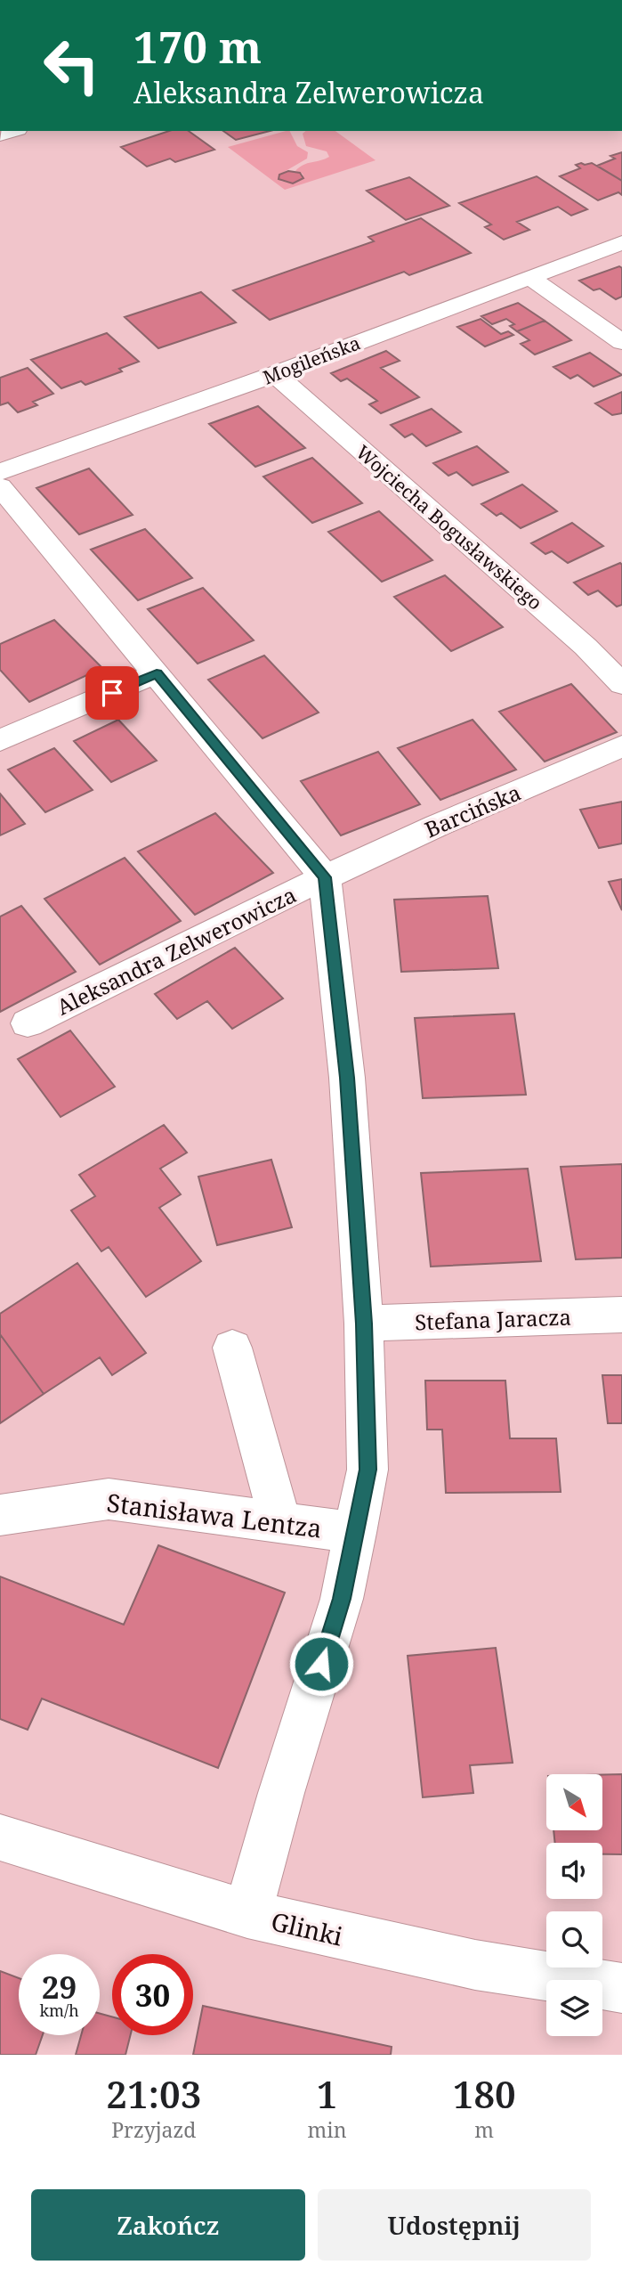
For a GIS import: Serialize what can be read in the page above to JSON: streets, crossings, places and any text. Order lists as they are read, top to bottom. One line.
{"streets":{"street":["Mogileńska","Wojciecha Bogusławskiego","Barcińska","Aleksandra Zelwerowicza","Stefana Jaracza","Stanisława Lentza","Glinki"]},"crossings":[["Mogileńska","Wojciecha Bogusławskiego"],["Barcińska","Aleksandra Zelwerowicza"],["Aleksandra Zelwerowicza","Stefana Jaracza"],["Aleksandra Zelwerowicza","Stanisława Lentza"],["Aleksandra Zelwerowicza","Glinki"]],"north":"bottom right","page":{"turn":["170 m","Aleksandra Zelwerowicza"],"speed":"29 km/h","limit":"30","eta":["21:03","Przyjazd","1","min","180","m"],"buttons":["Zakończ","Udostępnij"]}}
